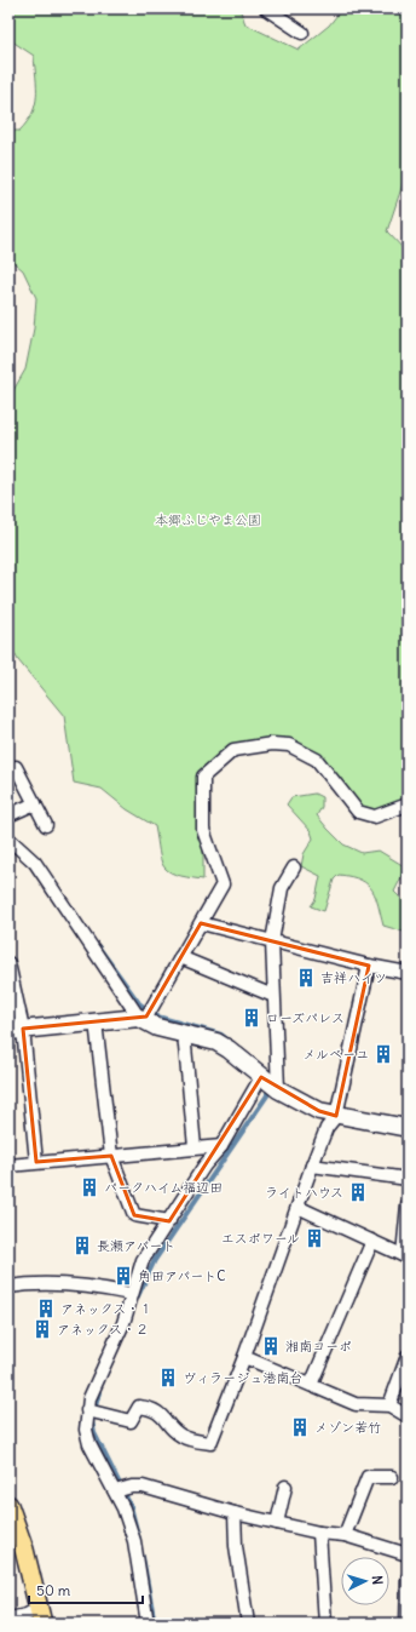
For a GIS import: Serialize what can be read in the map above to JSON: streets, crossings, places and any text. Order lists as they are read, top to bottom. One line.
{"parks":["本郷ふじやま公園"],"places":{"building":["吉祥ハイツ","ローズパレス","メルベーユ","パークハイム福辺田","ライトハウス","エスポワール","長瀬アパート","角田アパートC","アネックス・１","アネックス・２","湘南コーポ","ヴィラージュ港南台","メゾン若竹"]},"scale_bar":"50 m","north":"right"}
